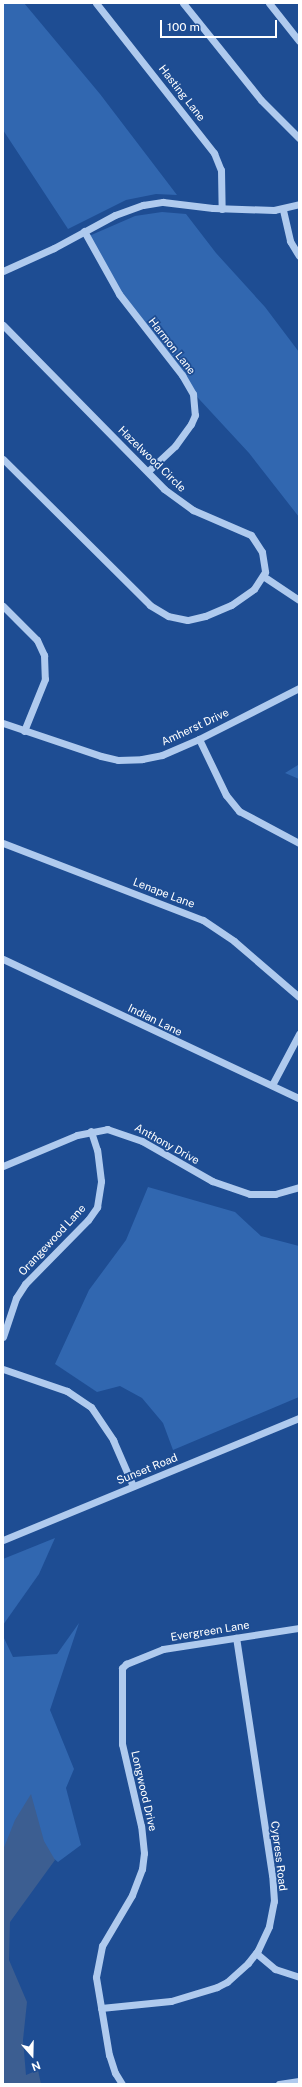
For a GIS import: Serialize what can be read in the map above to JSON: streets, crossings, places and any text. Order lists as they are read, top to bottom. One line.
{"streets":{"street":["Hasting Lane","Harmon Lane","Hazelwood Circle","Amherst Drive","Lenape Lane","Indian Lane","Anthony Drive","Orangewood Lane","Sunset Road","Evergreen Lane","Longwood Drive","Cypress Road"]},"crossings":[["Harmon Lane","Hazelwood Circle"],["Anthony Drive","Orangewood Lane"],["Evergreen Lane","Longwood Drive"],["Evergreen Lane","Cypress Road"],["Longwood Drive","Cypress Road"]],"scale_bar":"100 m","north":"bottom"}
